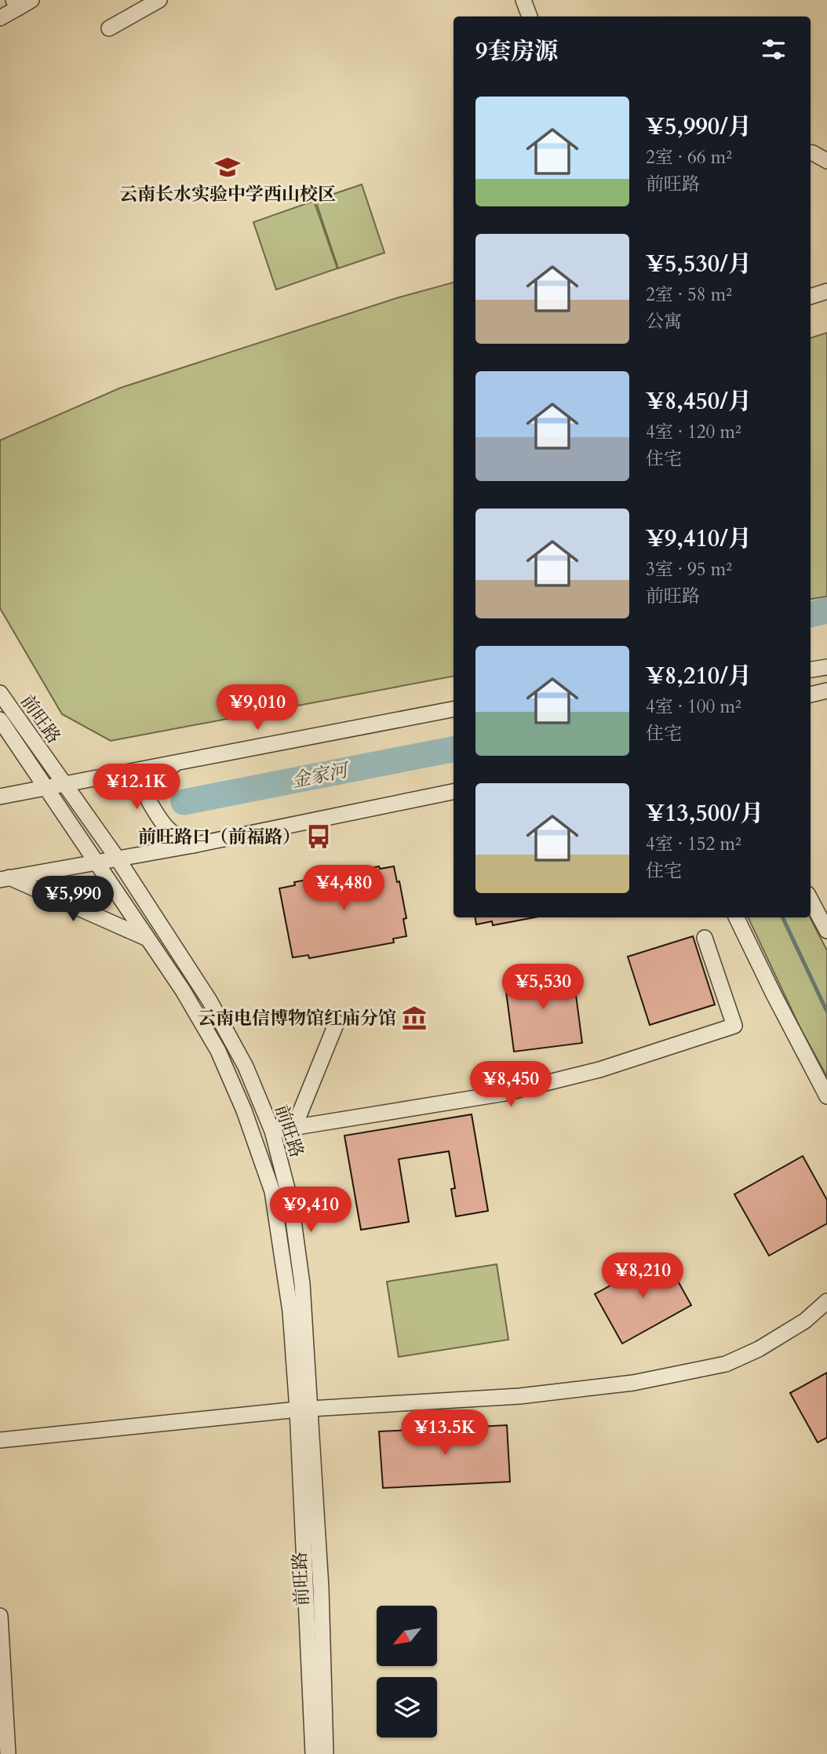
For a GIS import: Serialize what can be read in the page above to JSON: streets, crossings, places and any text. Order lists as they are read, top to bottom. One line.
{"streets":{"street":["前旺路"]},"water":["金家河"],"places":{"school or university":["云南长水实验中学西山校区"],"bus stop":["前旺路口（前福路）"],"museum":["云南电信博物馆红庙分馆"]},"north":"bottom left","page":{"heading":"9套房源","list":[{"name":"¥5,990/月","note":"2室 · 66 m² · 前旺路"},{"name":"¥5,530/月","note":"2室 · 58 m² · 公寓"},{"name":"¥8,450/月","note":"4室 · 120 m² · 住宅"},{"name":"¥9,410/月","note":"3室 · 95 m² · 前旺路"},{"name":"¥8,210/月","note":"4室 · 100 m² · 住宅"},{"name":"¥13,500/月","note":"4室 · 152 m² · 住宅"}],"price":["¥9,010","¥12.1K","¥4,480","¥5,990","¥5,530","¥8,450","¥9,410","¥8,210","¥13.5K"]}}
